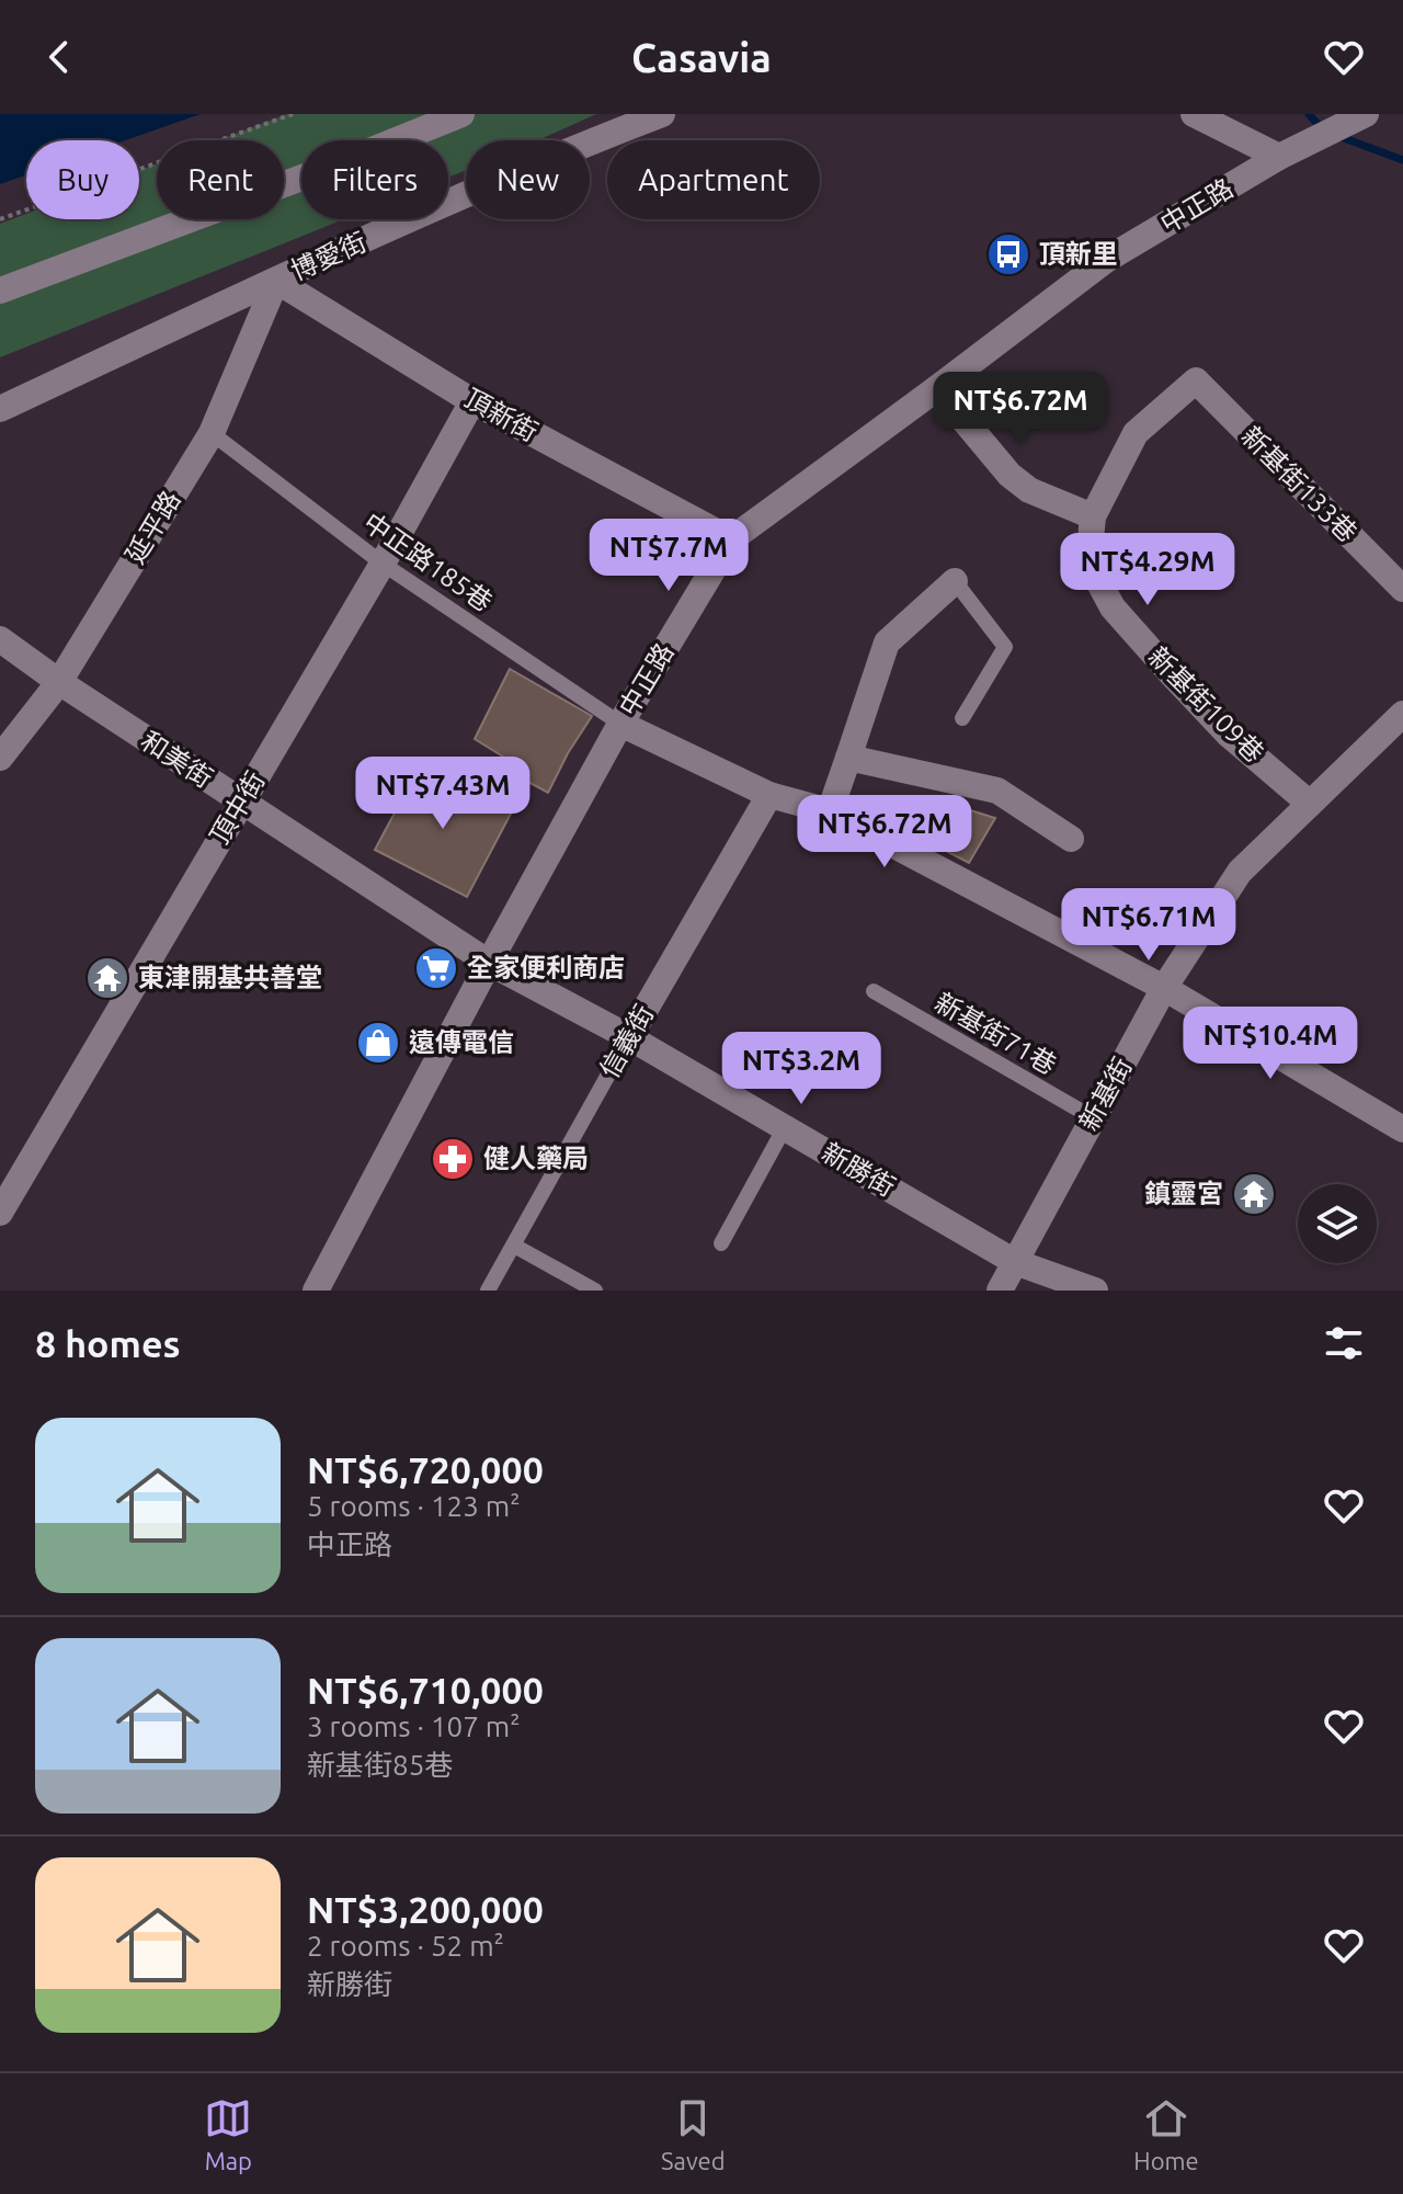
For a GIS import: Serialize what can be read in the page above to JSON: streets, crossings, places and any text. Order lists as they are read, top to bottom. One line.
{"streets":{"street":["中正路","博愛街","頂新街","新基街133巷","延平路","新基街109巷","和美街","頂中街","信義街","新基街","新勝街"],"lane":["中正路185巷","新基街71巷"]},"crossings":[["中正路","頂新街"],["中正路","中正路185巷"],["中正路","和美街"],["中正路","新勝街"],["博愛街","頂新街"],["博愛街","延平路"],["頂新街","延平路"],["頂新街","頂中街"],["新基街133巷","新基街109巷"],["延平路","中正路185巷"],["延平路","和美街"],["中正路185巷","頂中街"],["新基街109巷","新基街"],["和美街","頂中街"],["和美街","新勝街"],["新基街71巷","新基街"],["信義街","新勝街"],["新基街","新勝街"]],"places":{"bus stop":["頂新里"],"supermarket":["全家便利商店"],"temple":["東津開基共善堂","鎮靈宮"],"shop":["遠傳電信"],"pharmacy":["健人藥局"]},"page":{"header":"Casavia","chip":["Buy","Rent","Filters","New","Apartment"],"price":["NT$6.72M","NT$7.7M","NT$4.29M","NT$7.43M","NT$6.72M","NT$6.71M","NT$10.4M","NT$3.2M"],"heading":"8 homes","list":[{"name":"NT$6,720,000","note":"5 rooms · 123 m² · 中正路"},{"name":"NT$6,710,000","note":"3 rooms · 107 m² · 新基街85巷"},{"name":"NT$3,200,000","note":"2 rooms · 52 m² · 新勝街"}],"tabs":["Map","Saved","Home"]}}
